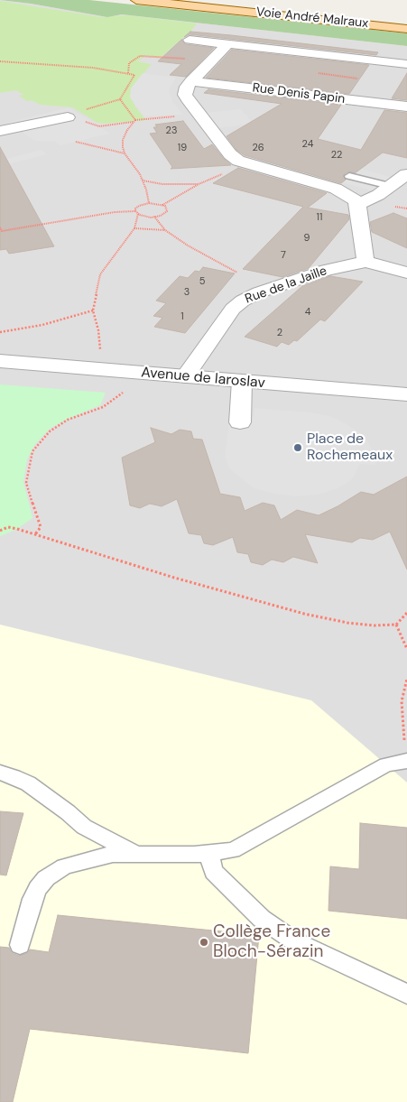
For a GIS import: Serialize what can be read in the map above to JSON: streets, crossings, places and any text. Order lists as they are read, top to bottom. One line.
{"streets":{"main road":["Voie André Malraux"],"street":["Rue Denis Papin","Rue de la Jaille","Avenue de Iaroslav"]},"crossings":[["Rue de la Jaille","Avenue de Iaroslav"]],"places":["Place de Rochemeaux","Collège France Bloch-Sérazin"],"house_numbers":["23","24","19","26","22","11","9","7","5","3","4","1","2"]}
